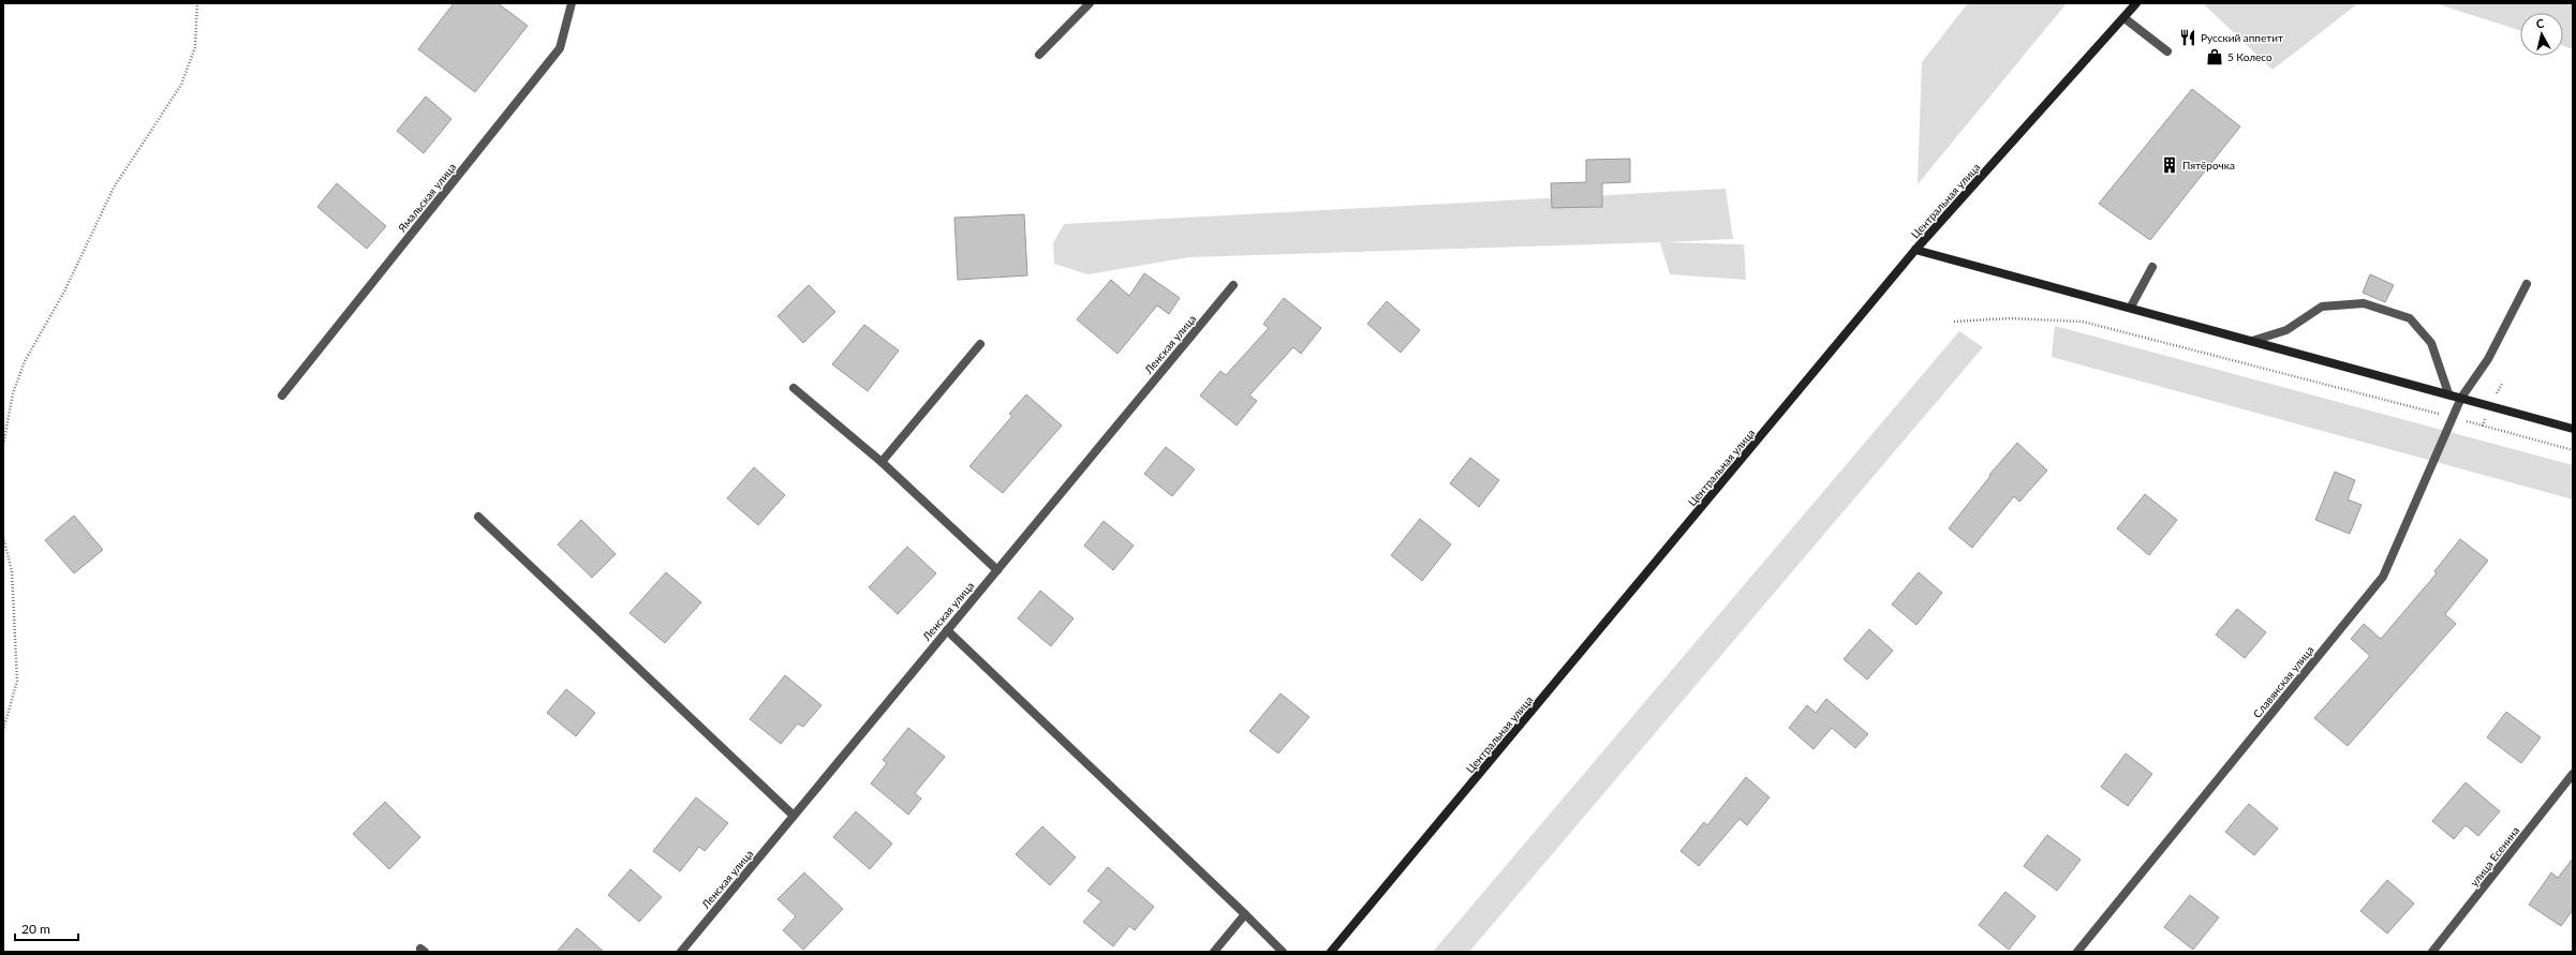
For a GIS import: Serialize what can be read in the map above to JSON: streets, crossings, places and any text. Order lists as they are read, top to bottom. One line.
{"streets":{"main road":["Центральная улица"],"street":["Ямальская улица","Ленская улица","Славянская улица","улица Есенина"]},"places":{"restaurant":["Русский аппетит"],"shop":["5 Колесо"],"building":["Пятёрочка"]},"scale_bar":"20 m","north":"top"}
